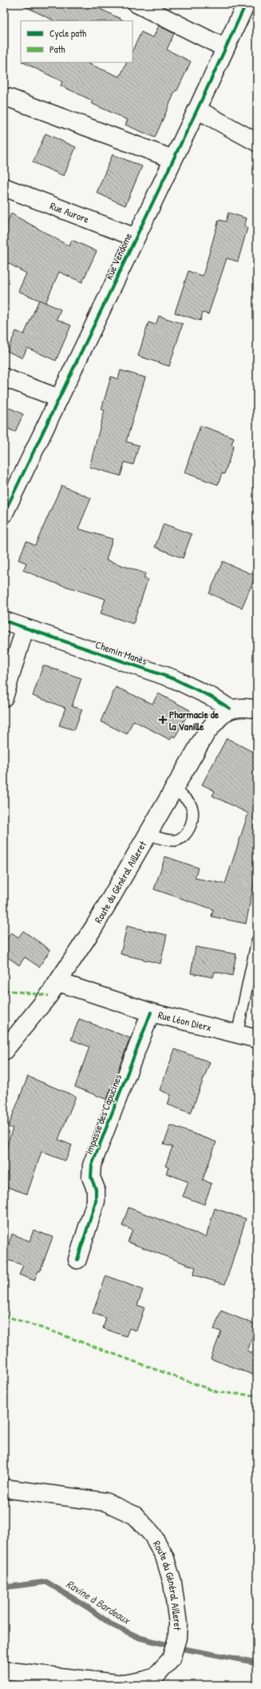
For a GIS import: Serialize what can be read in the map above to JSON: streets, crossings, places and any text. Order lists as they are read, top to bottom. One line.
{"streets":{"street":["Rue Aurore","Rue Vendome","Chemin Manès","Route du Général Ailleret","Rue Léon Dierx","Impasse des Capucines"]},"crossings":[["Rue Aurore","Rue Vendome"],["Chemin Manès","Route du Général Ailleret"],["Route du Général Ailleret","Rue Léon Dierx"],["Rue Léon Dierx","Impasse des Capucines"]],"water":["Ravine à Bardeaux"],"places":{"health":["Pharmacie de la Vanille"]},"legend":["Cycle path","Path"]}
